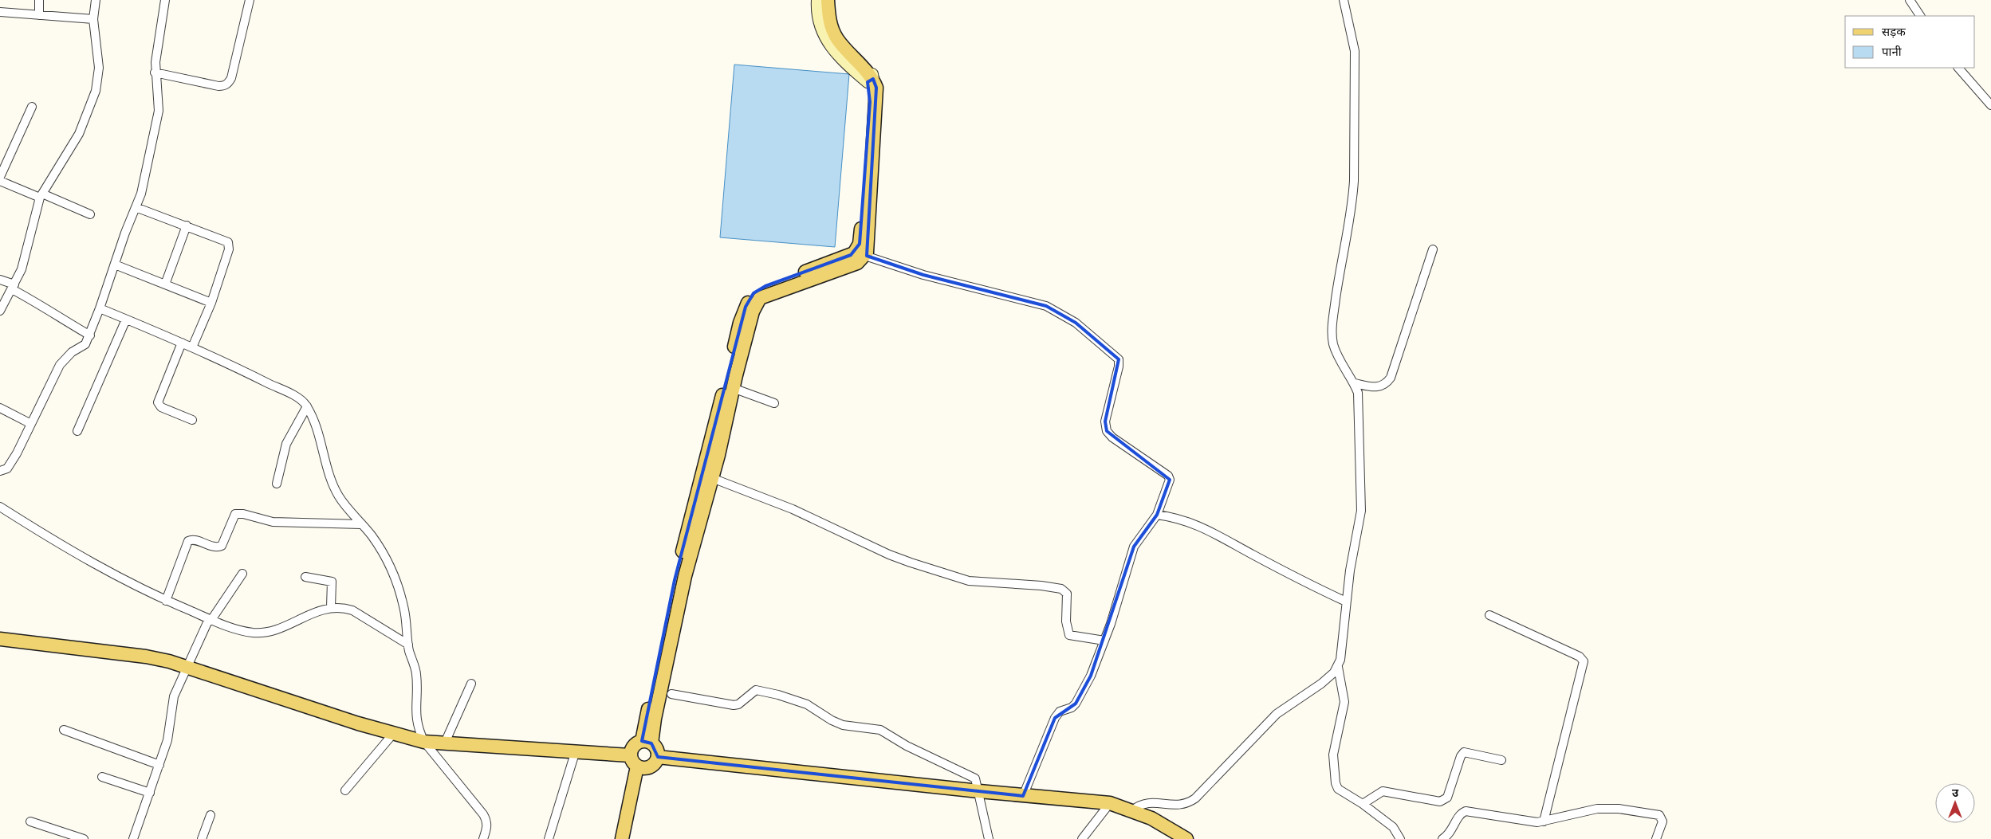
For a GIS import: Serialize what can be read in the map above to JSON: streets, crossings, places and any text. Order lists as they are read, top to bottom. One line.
{"legend":["सड़क","पानी"],"north":"top"}
